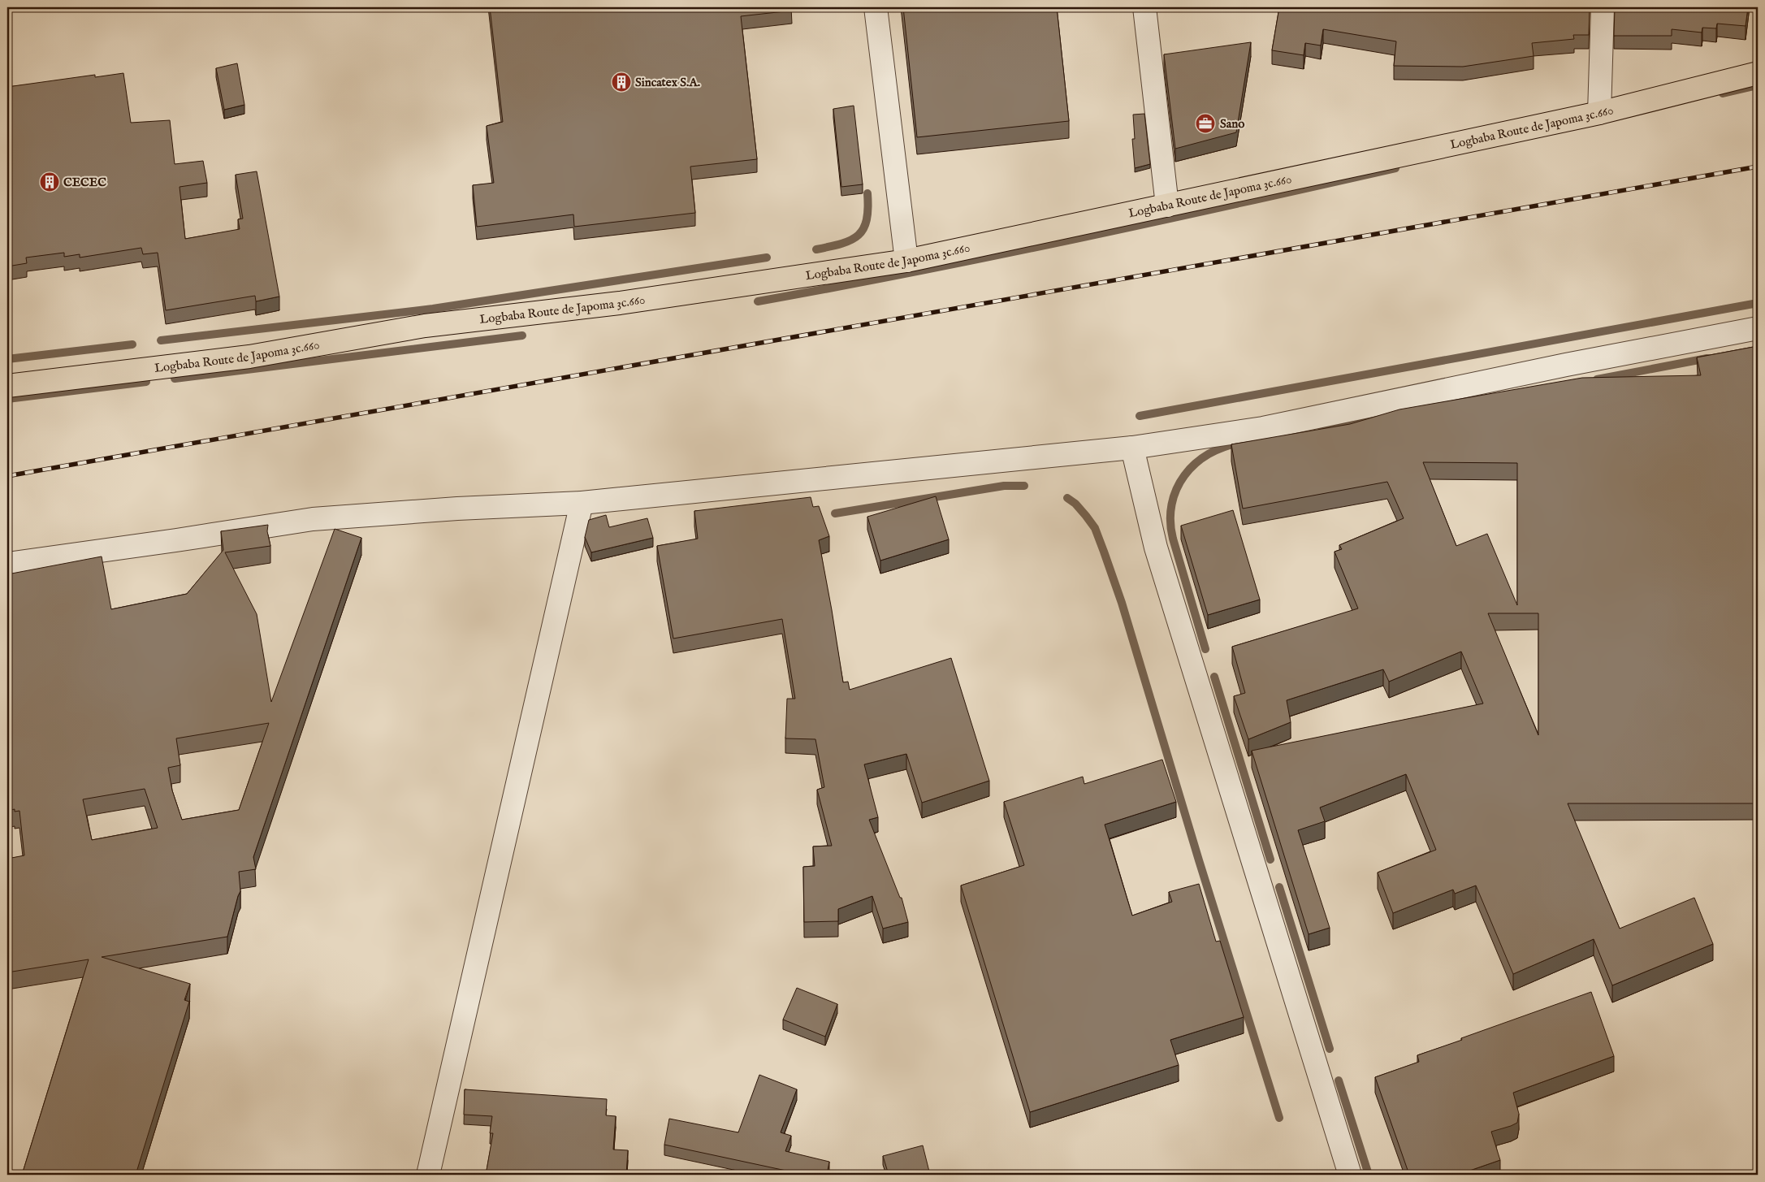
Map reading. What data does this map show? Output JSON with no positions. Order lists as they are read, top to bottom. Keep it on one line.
{"streets":{"main road":["Logbaba Route de Japoma 3c.660"]},"places":{"building":["Sincatex S.A.","CECEC"],"office":["Sano"]}}
